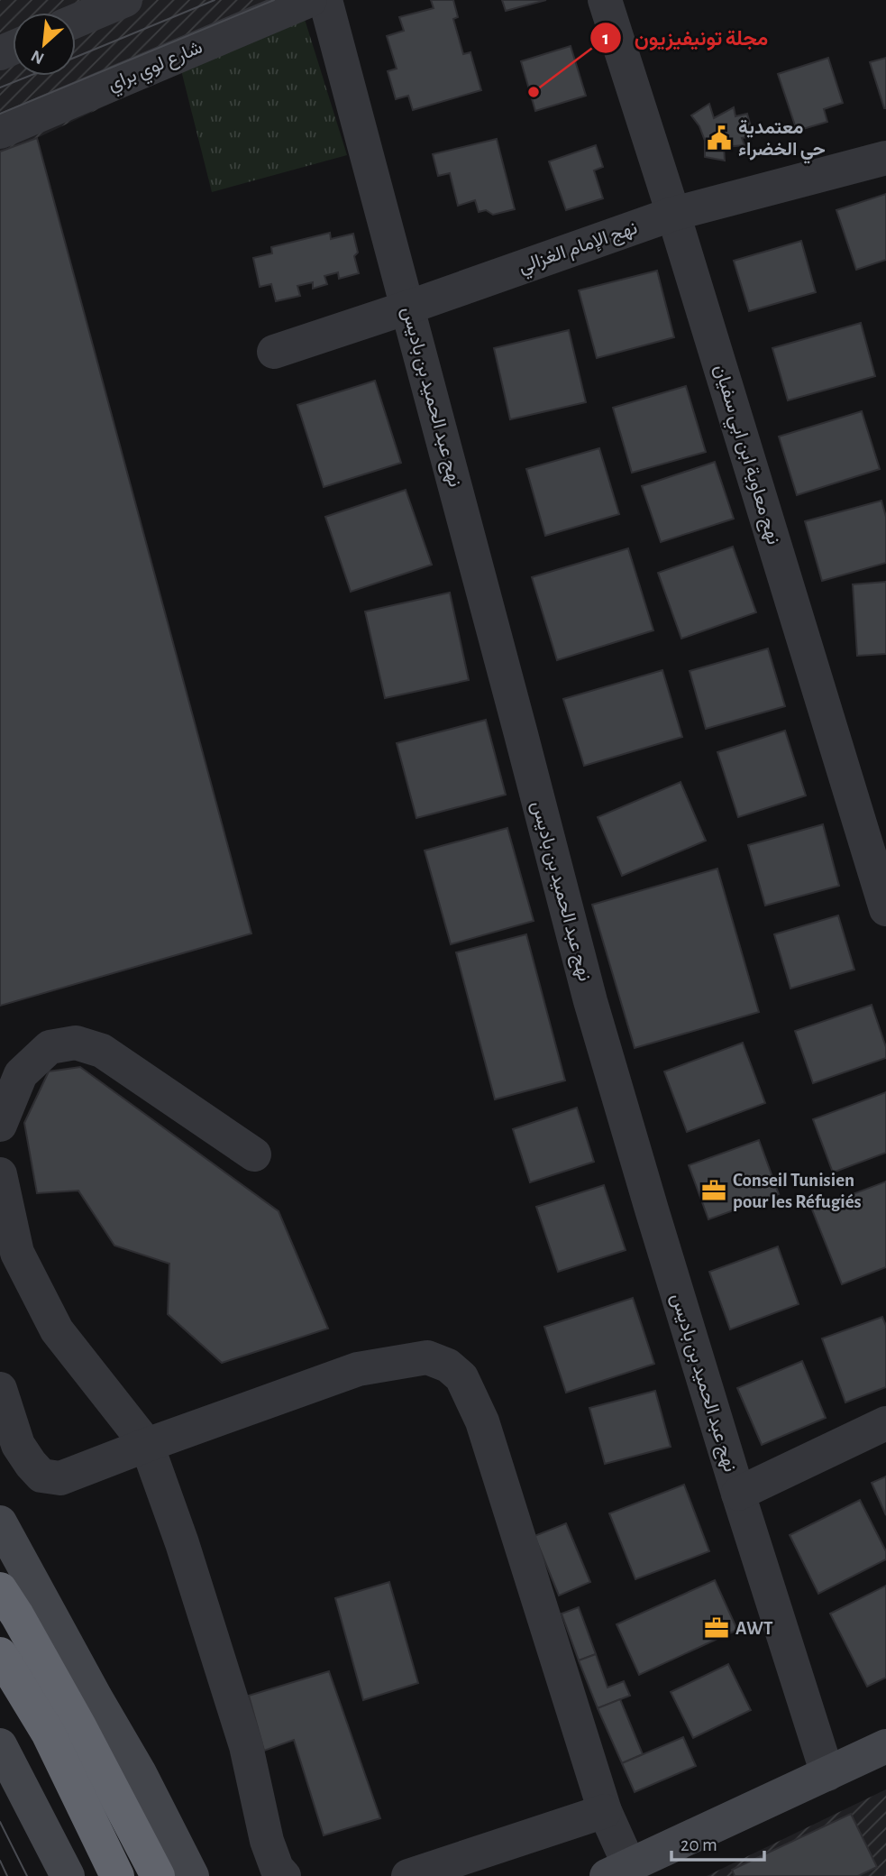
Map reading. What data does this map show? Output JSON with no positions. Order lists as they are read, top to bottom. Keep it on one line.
{"streets":{"street":["شارع لوي براي","نهج الإمام الغزالي","نهج عبد الحميد بن باديس","نهج معاوية ابن ابي سفيان"]},"crossings":[["نهج الإمام الغزالي","نهج عبد الحميد بن باديس"],["نهج الإمام الغزالي","نهج معاوية ابن ابي سفيان"]],"places":{"other":["مجلة تونيفيزيون"],"public building":["معتمدية حي الخضراء"],"office":["Conseil Tunisien pour les Réfugiés","AWT"]},"scale_bar":"20 m","north":"bottom left"}
